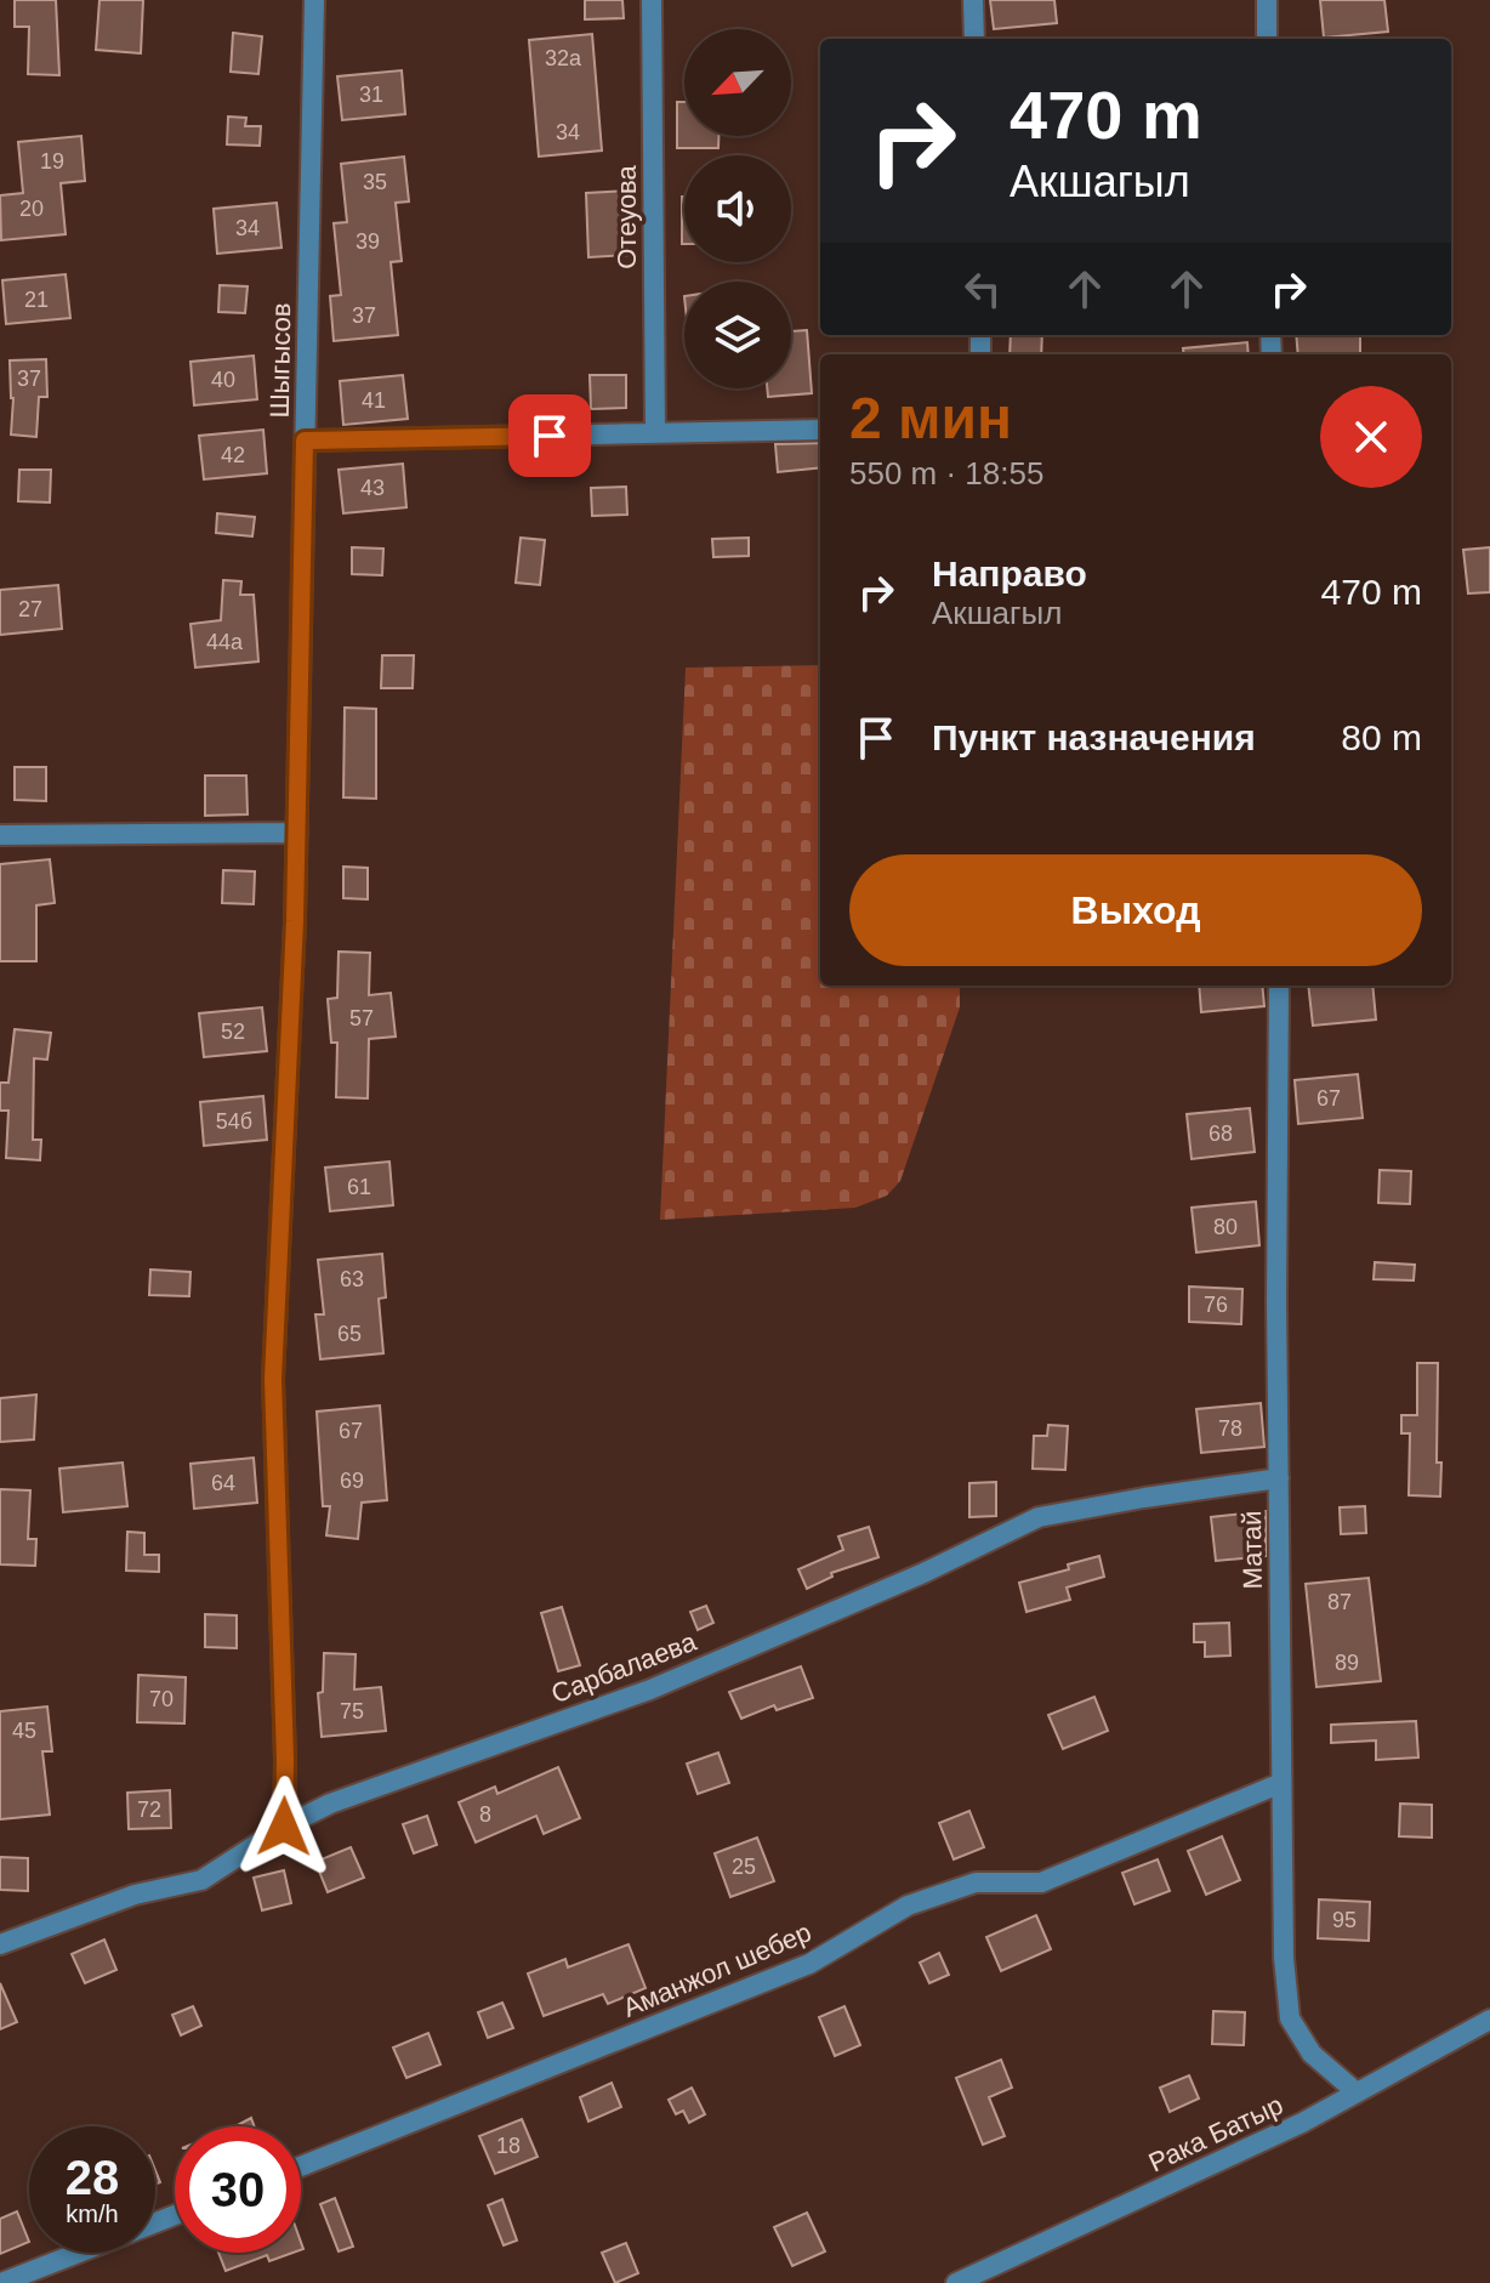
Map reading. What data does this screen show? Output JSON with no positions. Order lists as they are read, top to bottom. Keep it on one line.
{"streets":{"street":["Отеуова","Шыгысов","Матай","Сарбалаева","Аманжол шебер","Рака Батыр"]},"crossings":[["Шыгысов","Сарбалаева"],["Матай","Сарбалаева"],["Матай","Аманжол шебер"],["Матай","Рака Батыр"]],"house_numbers":["32а","31","34","19","35","20","34","39","21","37","37","40","41","42","43","27","44а","57","52","67","54б","68","61","80","63","76","65","78","67","69","64","87","89","70","75","45","72","8","25","95","18"],"north":"bottom left","page":{"turn":["470 m","Акшагыл"],"heading":["2 мин","550 m · 18:55"],"list":[{"name":"Направо","note":"Акшагыл","value":"470 m"},{"name":"Пункт назначения","value":"80 m"}],"buttons":"Выход","speed":"28 km/h","limit":"30"}}
